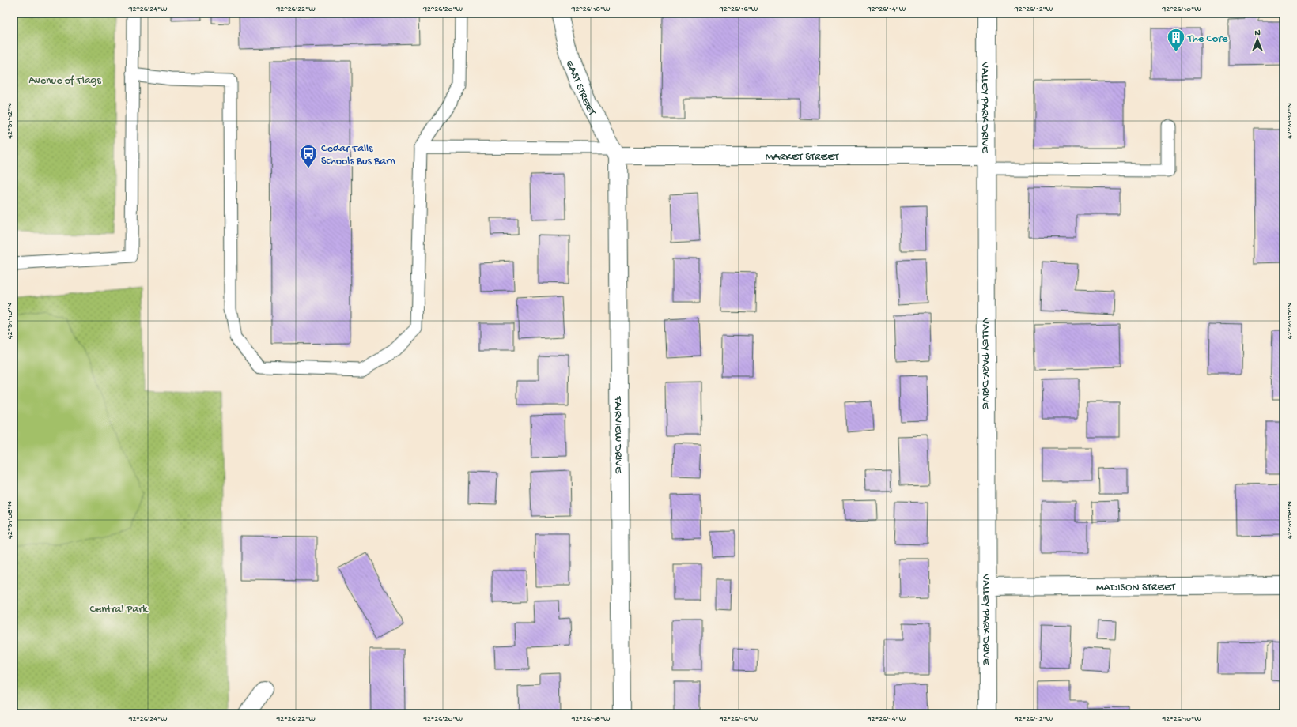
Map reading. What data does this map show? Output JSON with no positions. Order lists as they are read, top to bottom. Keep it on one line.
{"streets":{"street":["EAST STREET","VALLEY PARK DRIVE","MARKET STREET","FAIRVIEW DRIVE","MADISON STREET"]},"crossings":[["EAST STREET","MARKET STREET"],["EAST STREET","FAIRVIEW DRIVE"],["VALLEY PARK DRIVE","MARKET STREET"],["VALLEY PARK DRIVE","MADISON STREET"],["MARKET STREET","FAIRVIEW DRIVE"]],"parks":["Avenue of Flags","Central Park"],"places":{"building":["The Core"],"bus stop":["Cedar Falls Schools Bus Barn"]},"north":"top","coordinates":["92°26'24\"W","92°26'22\"W","92°26'20\"W","92°26'18\"W","92°26'16\"W","92°26'14\"W","92°26'12\"W","92°26'10\"W","42°31'12\"N","42°31'10\"N","42°31'08\"N"]}
